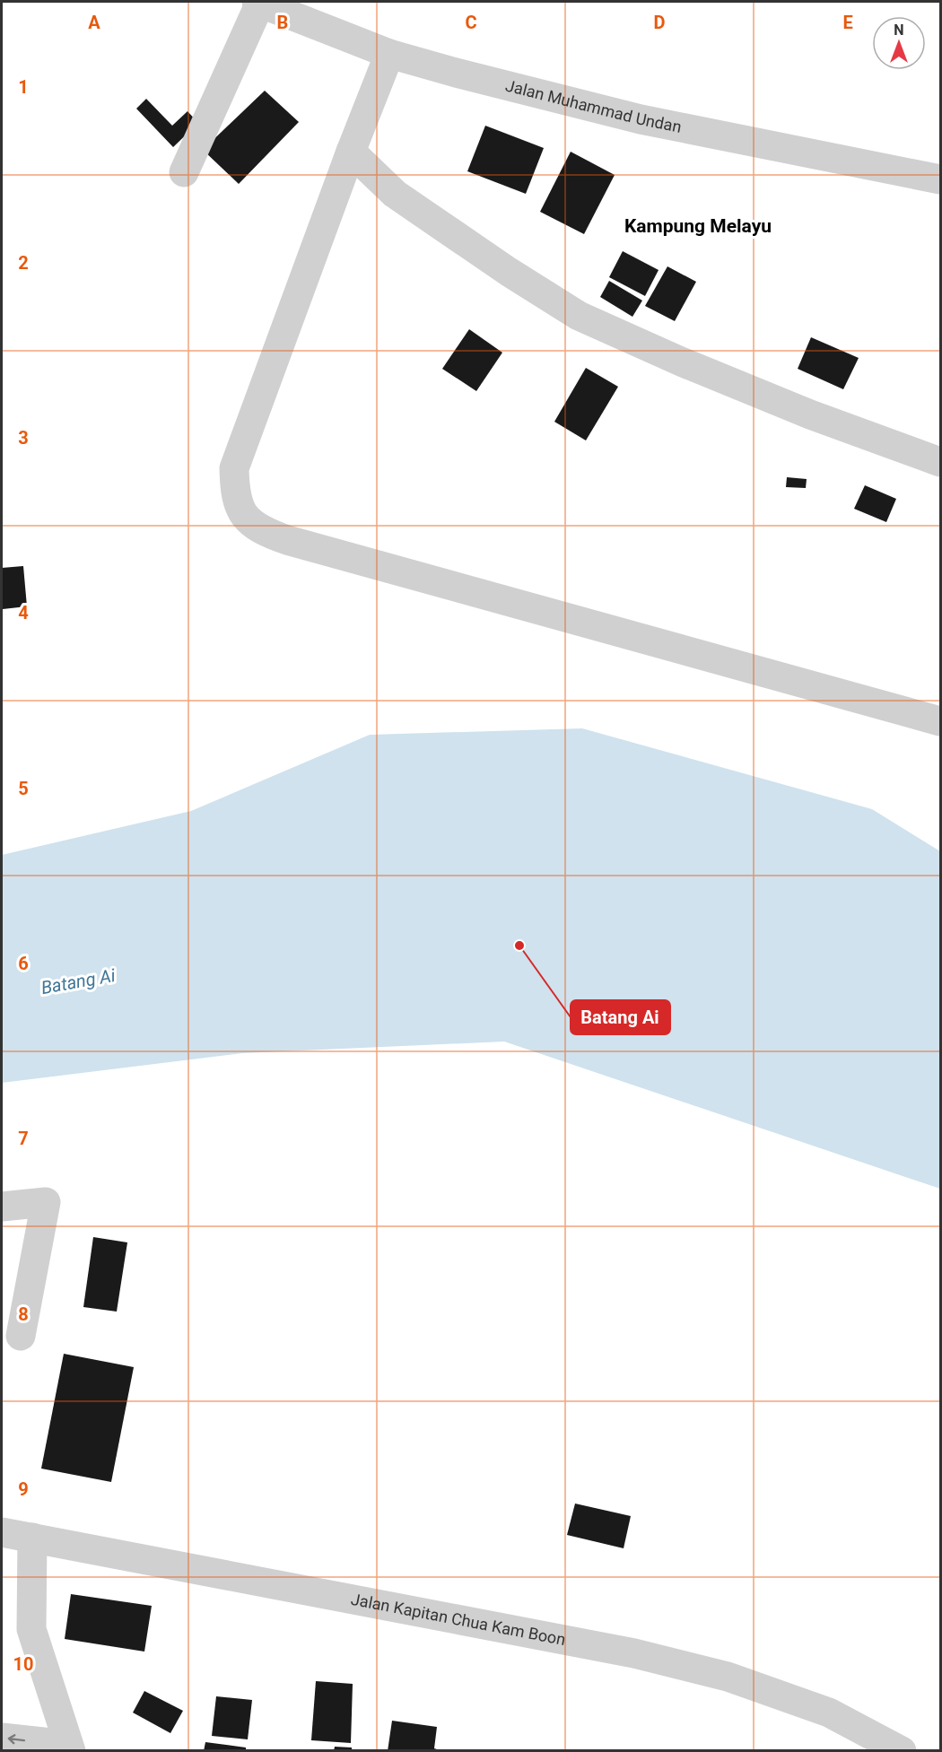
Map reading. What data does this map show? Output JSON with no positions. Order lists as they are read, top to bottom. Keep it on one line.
{"streets":{"street":["Jalan Muhammad Undan","Jalan Kapitan Chua Kam Boon"]},"districts":["Kampung Melayu"],"water":["Batang Ai"],"places":["Batang Ai"],"north":"top","grid":{"columns":["A","B","C","D","E"],"rows":["1","2","3","4","5","6","7","8","9","10"]}}
